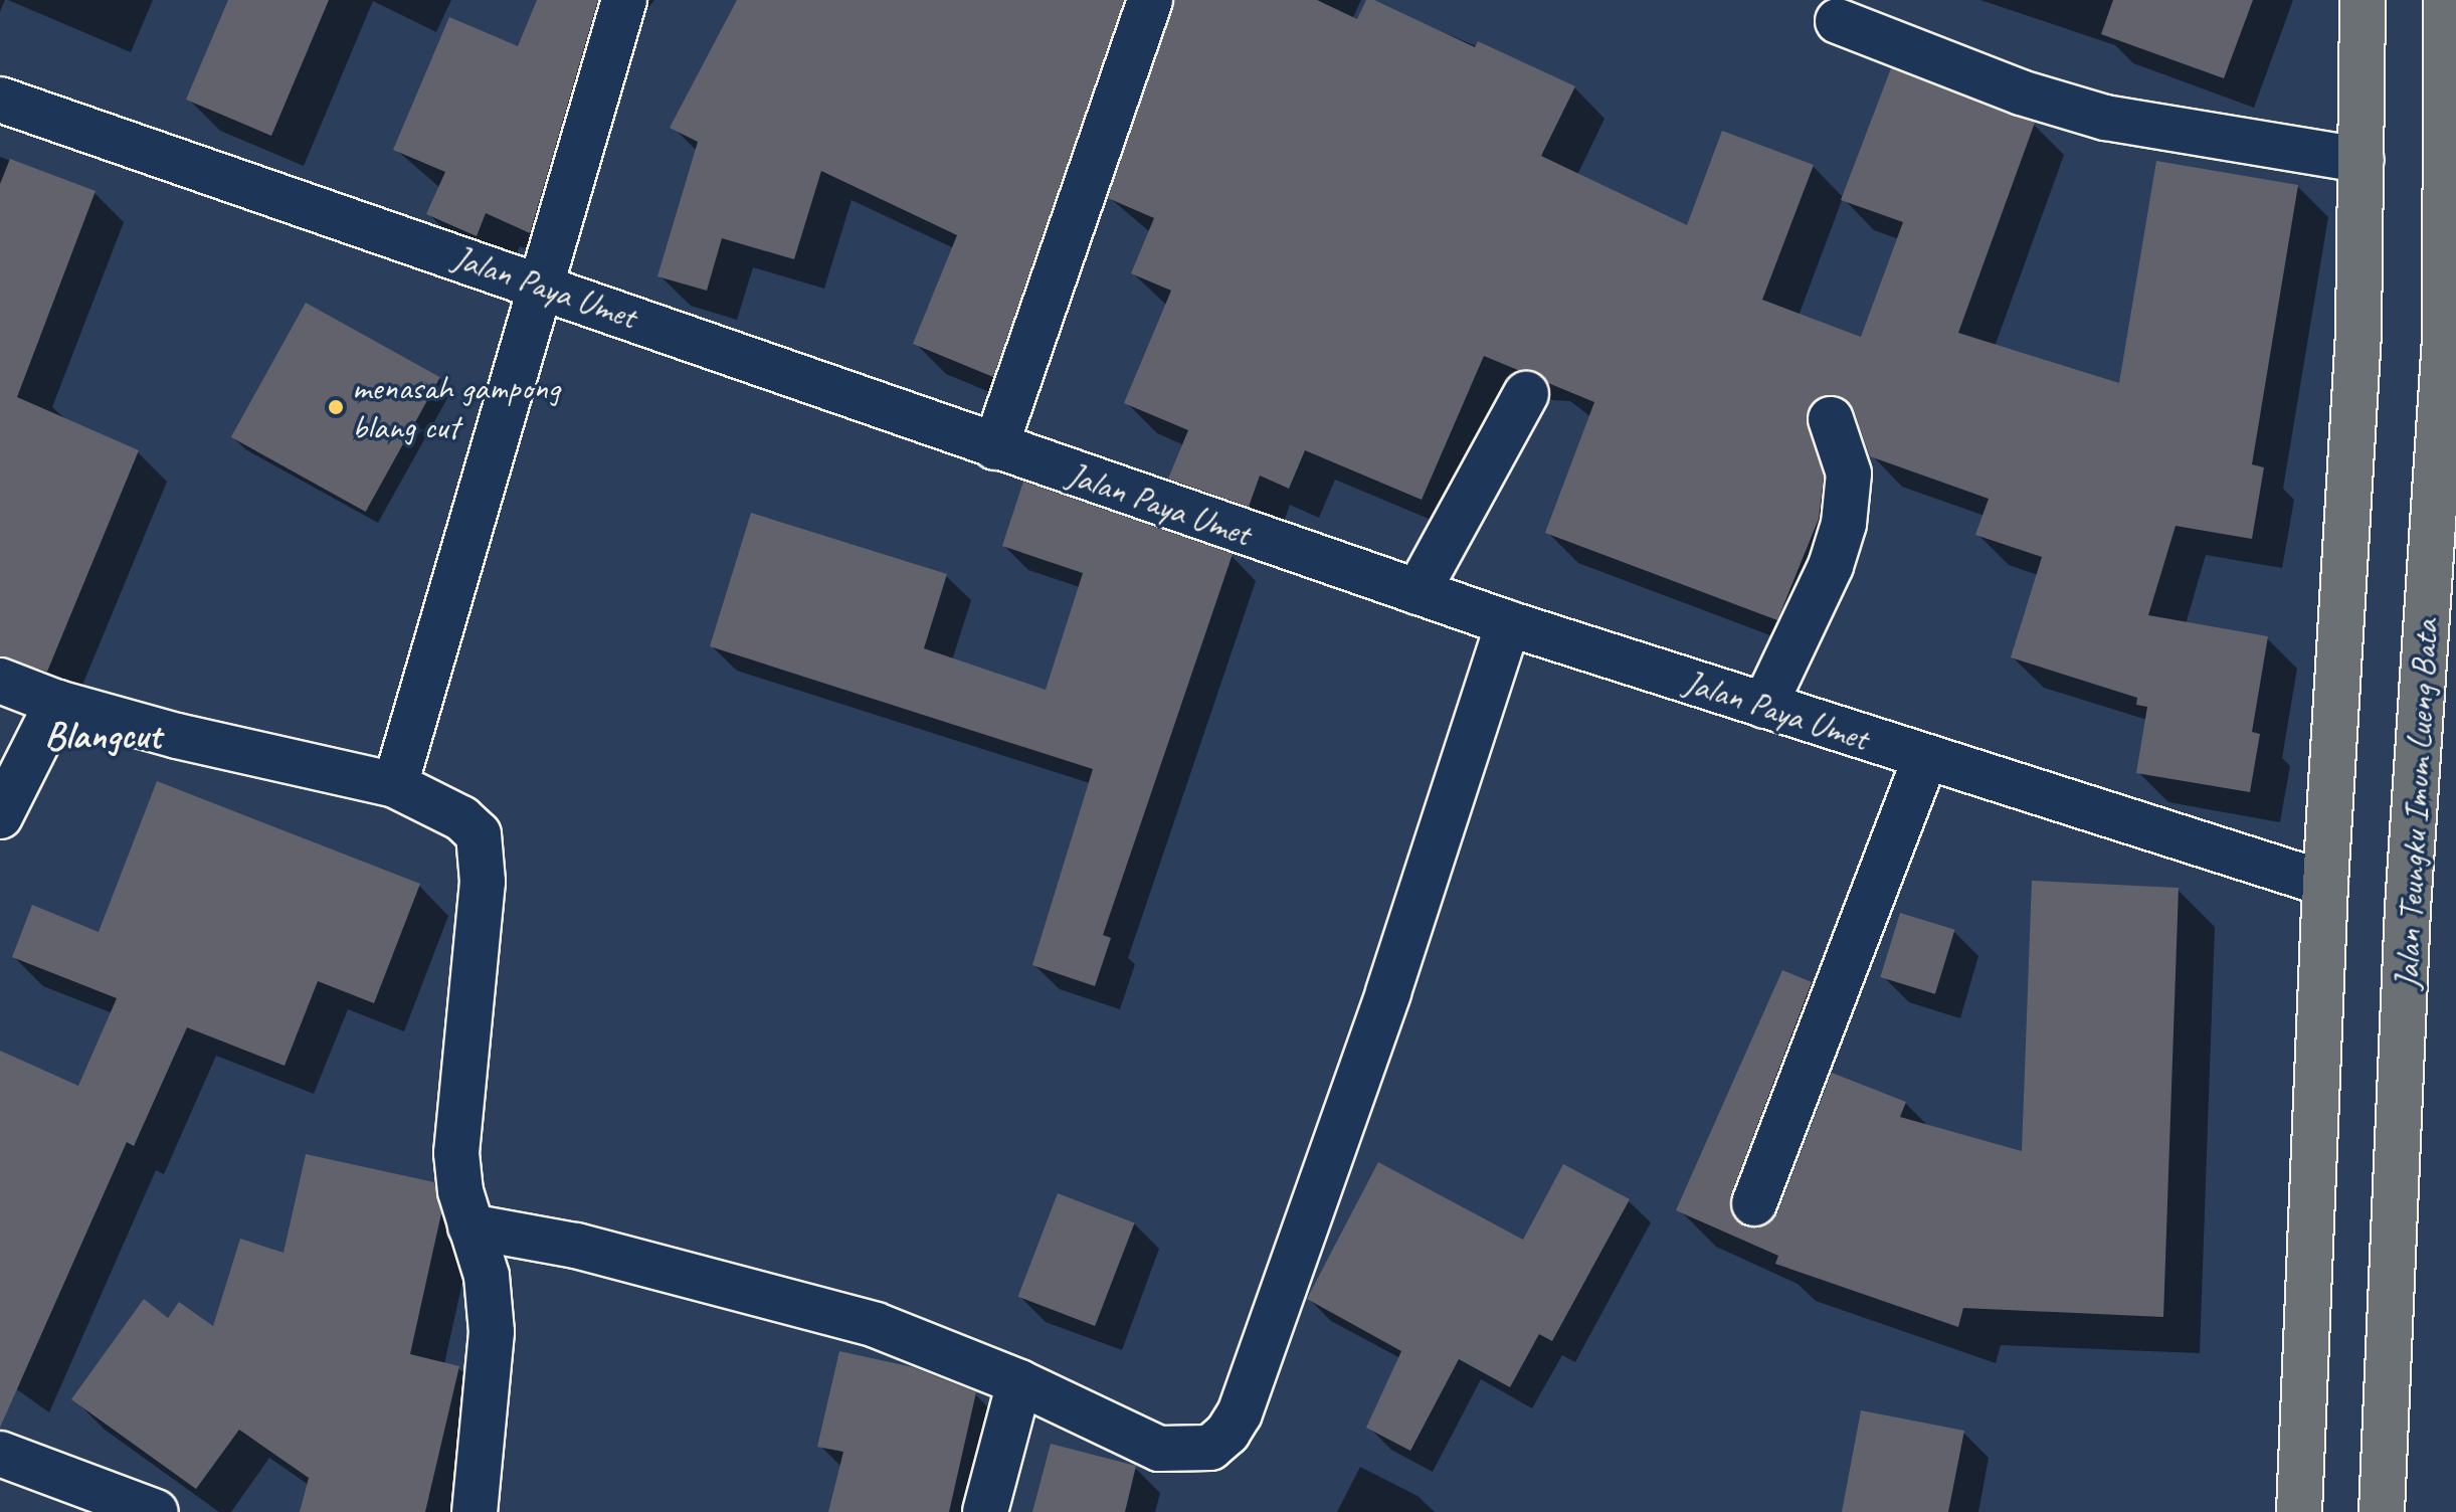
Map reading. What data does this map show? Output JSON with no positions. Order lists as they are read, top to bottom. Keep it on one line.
{"streets":{"highway":["Jalan Teungku Imum Lueng Bata"],"street":["Jalan Paya Umet"]},"districts":["Blangcut"],"places":["menasah gampong blang cut"]}
